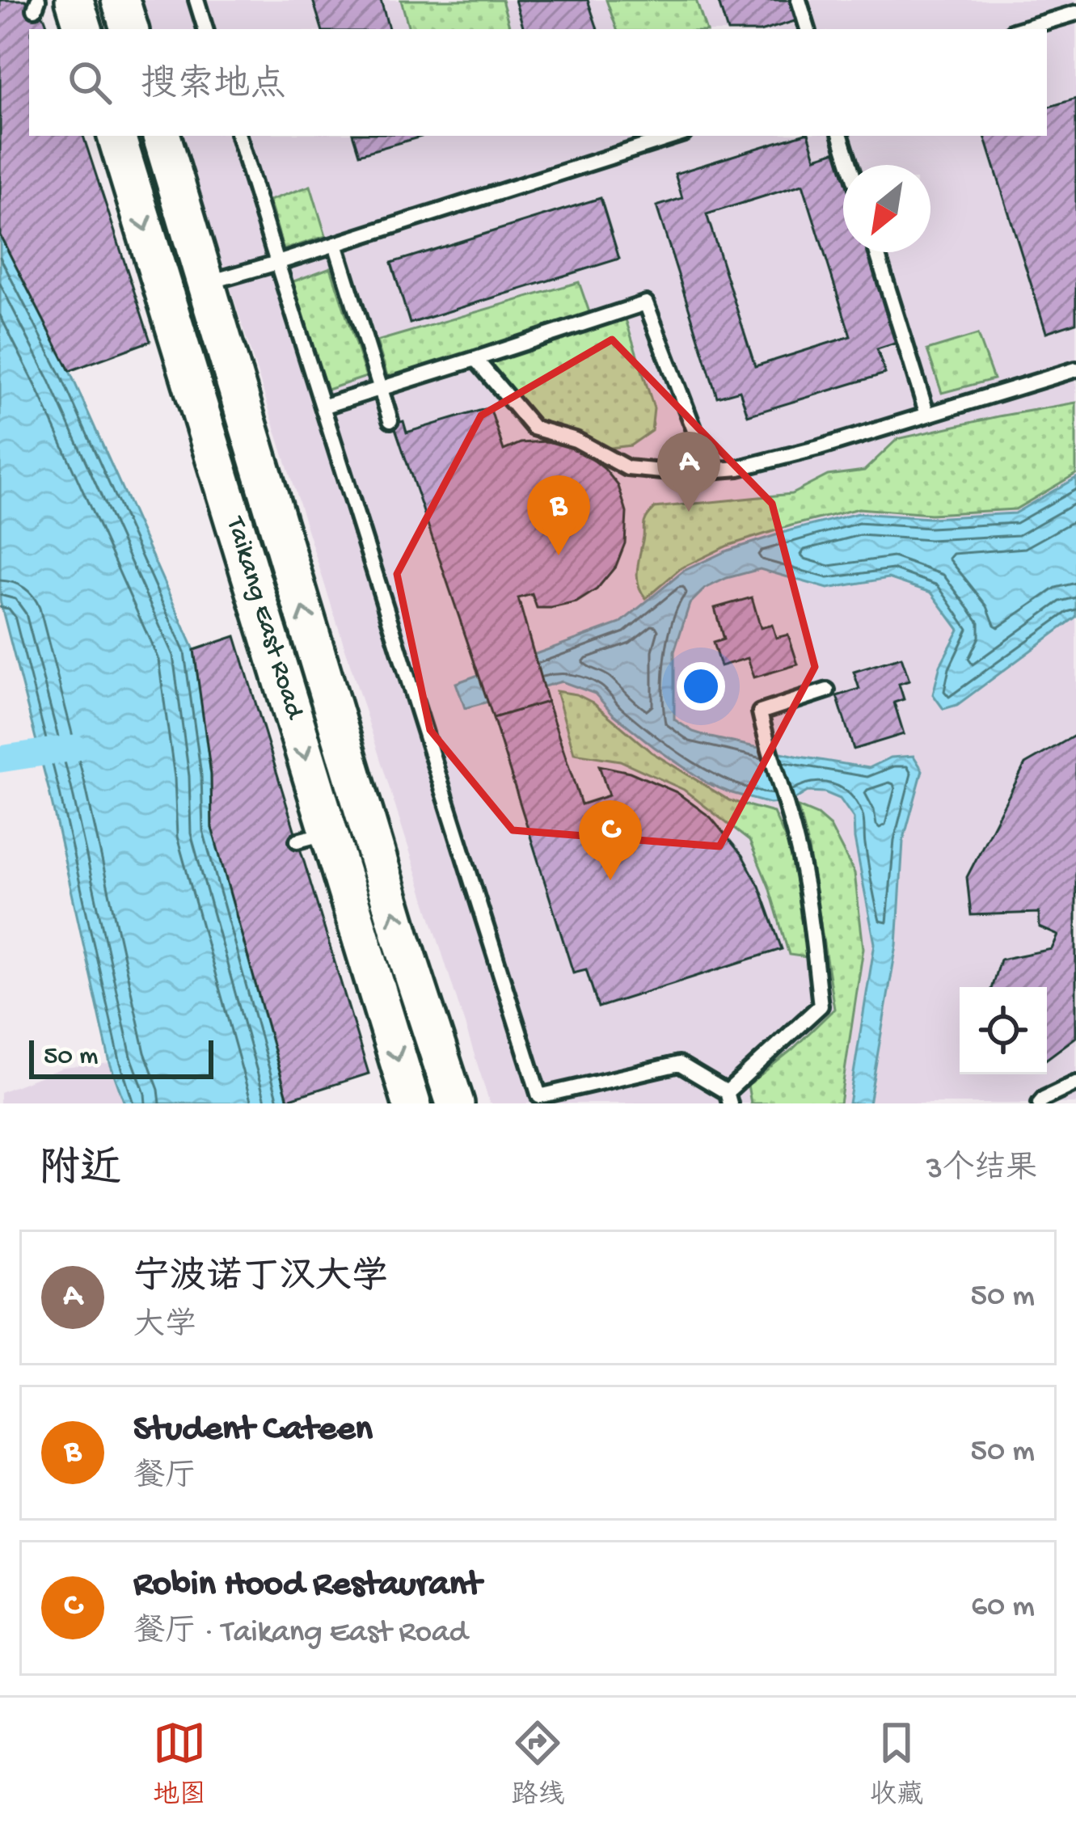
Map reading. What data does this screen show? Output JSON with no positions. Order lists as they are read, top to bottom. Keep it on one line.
{"streets":{"street":["Taikang East Road"]},"scale_bar":"50 m","north":"bottom left","page":{"search":"搜索地点","pins":["A","B","C"],"scale":"50 m","heading":["附近","3个结果"],"list":[{"mark":"A","name":"宁波诺丁汉大学","note":"大学","value":"50 m"},{"mark":"B","name":"Student Cateen","note":"餐厅","value":"50 m"},{"mark":"C","name":"Robin Hood Restaurant","note":"餐厅 · Taikang East Road","value":"60 m"}],"nav":["地图","路线","收藏"]}}
